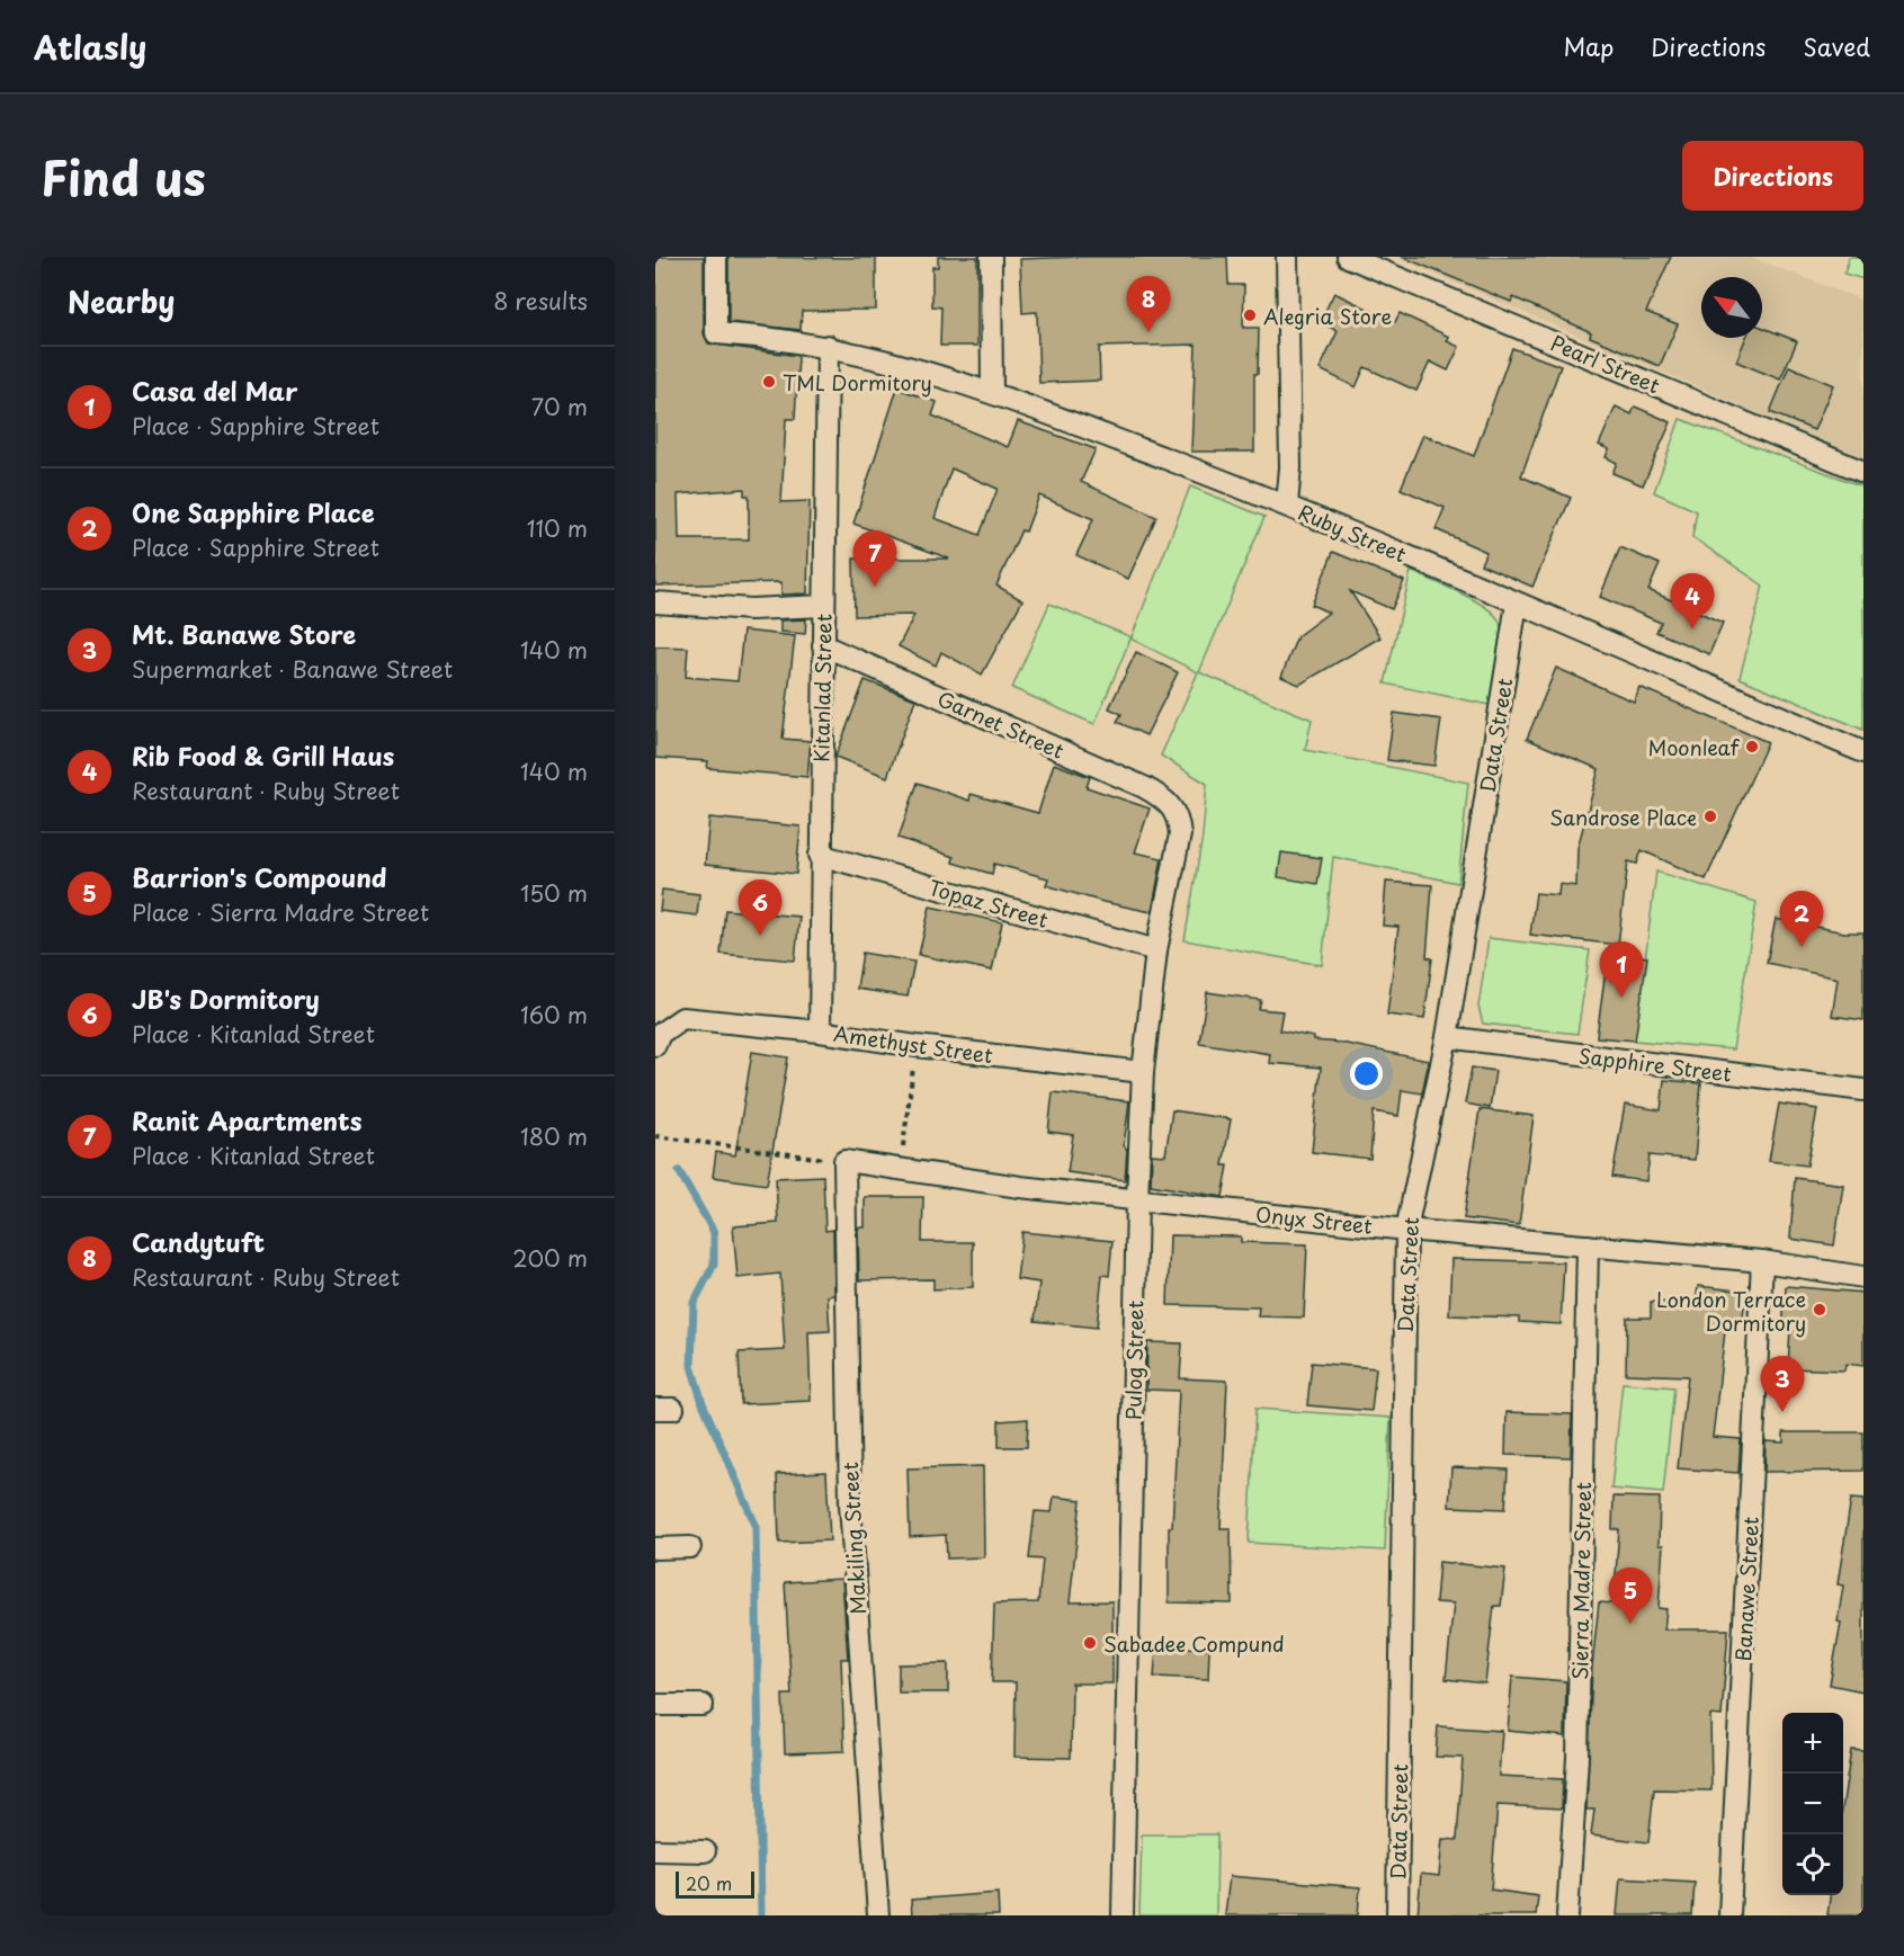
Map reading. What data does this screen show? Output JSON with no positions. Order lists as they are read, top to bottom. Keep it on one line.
{"streets":{"street":["Pearl Street","Ruby Street","Kitanlad Street","Garnet Street","Data Street","Topaz Street","Amethyst Street","Sapphire Street","Onyx Street","Pulog Street","Makiling Street","Sierra Madre Street","Banawe Street"]},"crossings":[["Ruby Street","Kitanlad Street"],["Ruby Street","Data Street"],["Kitanlad Street","Garnet Street"],["Kitanlad Street","Topaz Street"],["Kitanlad Street","Amethyst Street"],["Garnet Street","Pulog Street"],["Data Street","Sapphire Street"],["Data Street","Onyx Street"],["Topaz Street","Pulog Street"],["Amethyst Street","Pulog Street"],["Onyx Street","Pulog Street"],["Onyx Street","Makiling Street"],["Onyx Street","Sierra Madre Street"],["Onyx Street","Banawe Street"]],"places":["Alegria Store","TML Dormitory","Moonleaf","Sandrose Place","London Terrace Dormitory","Sabadee Compund"],"scale_bar":"20 m","north":"top left","page":{"header":"Atlasly","nav":["Map","Directions","Saved"],"title":"Find us","buttons":"Directions","heading":["Nearby","8 results"],"pins":["8","7","4","6","2","1","3","5"],"list":[{"mark":"1","name":"Casa del Mar","note":"Place · Sapphire Street","value":"70 m"},{"mark":"2","name":"One Sapphire Place","note":"Place · Sapphire Street","value":"110 m"},{"mark":"3","name":"Mt. Banawe Store","note":"Supermarket · Banawe Street","value":"140 m"},{"mark":"4","name":"Rib Food & Grill Haus","note":"Restaurant · Ruby Street","value":"140 m"},{"mark":"5","name":"Barrion's Compound","note":"Place · Sierra Madre Street","value":"150 m"},{"mark":"6","name":"JB's Dormitory","note":"Place · Kitanlad Street","value":"160 m"},{"mark":"7","name":"Ranit Apartments","note":"Place · Kitanlad Street","value":"180 m"},{"mark":"8","name":"Candytuft","note":"Restaurant · Ruby Street","value":"200 m"}],"map_buttons":["+","−"],"scale":"20 m"}}
